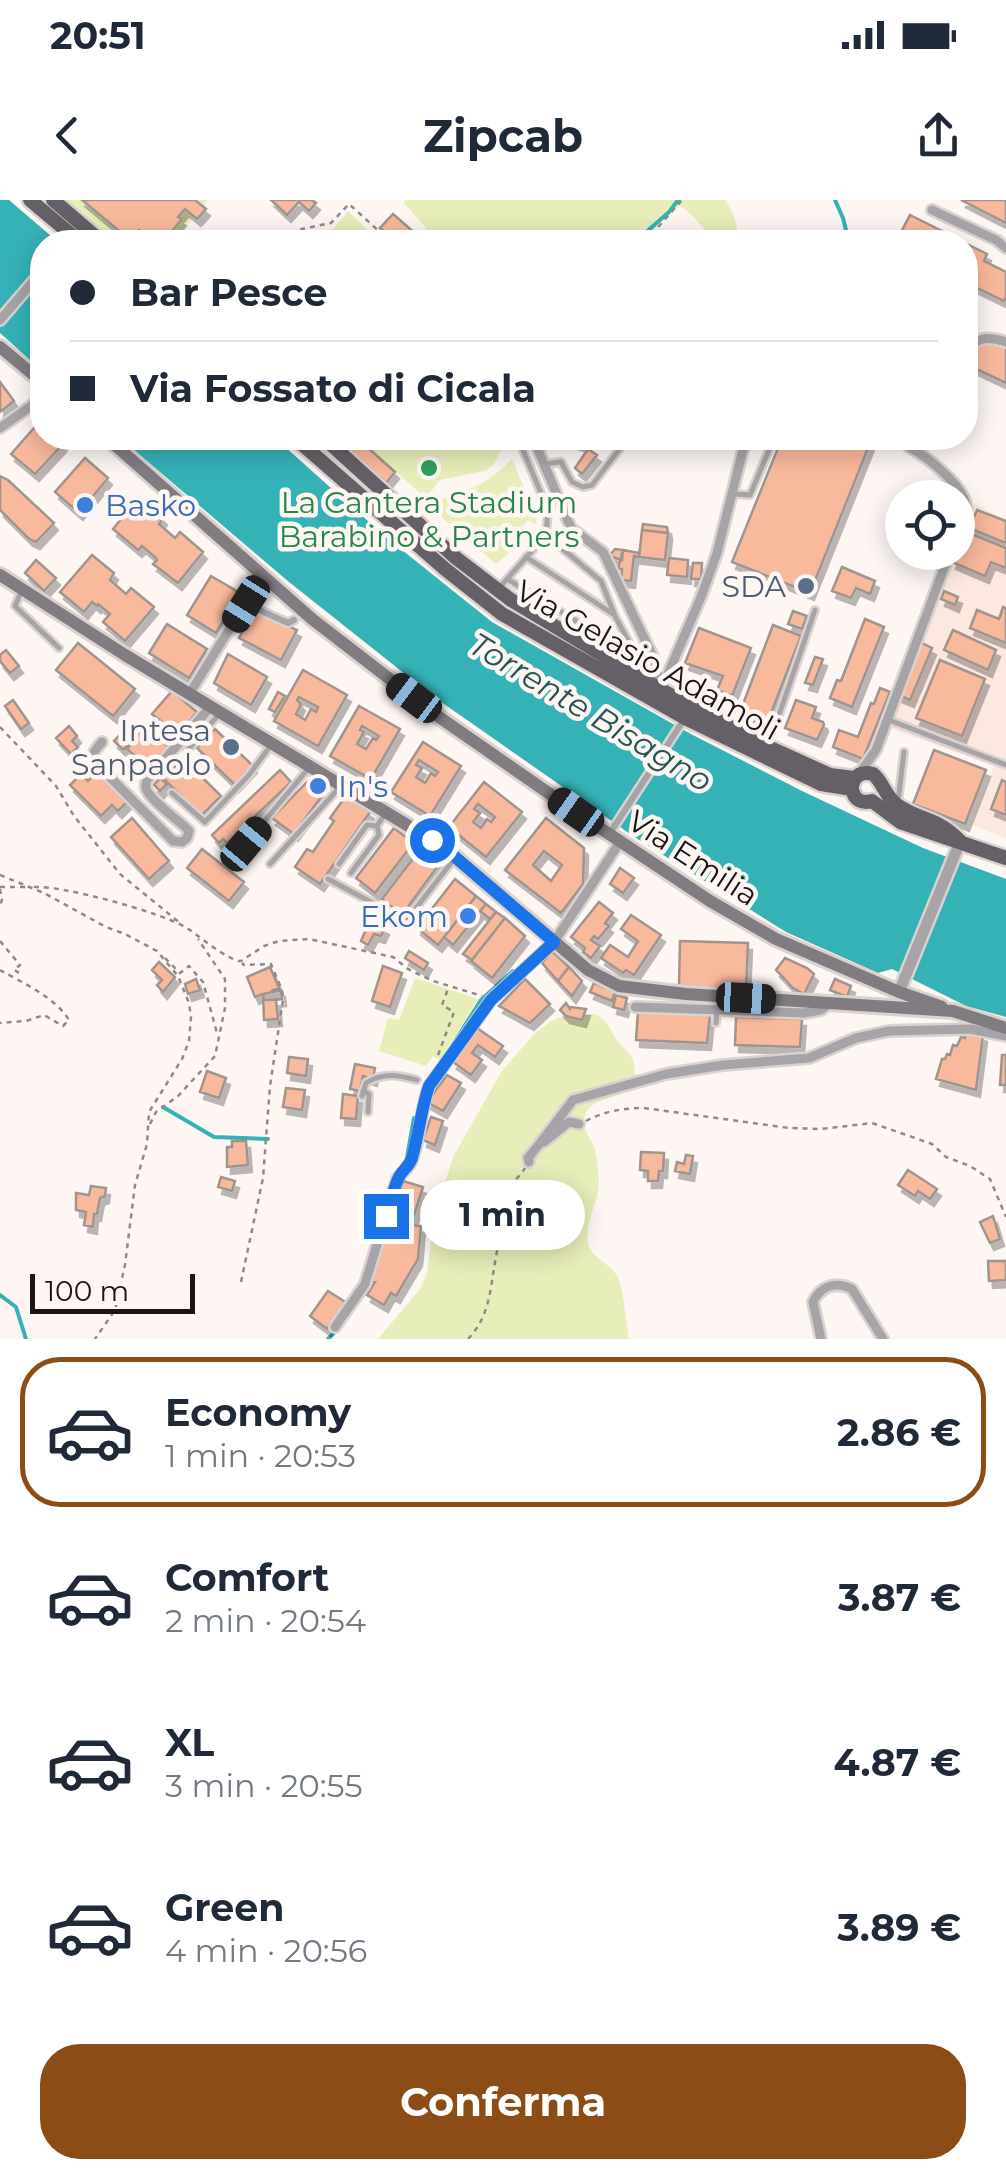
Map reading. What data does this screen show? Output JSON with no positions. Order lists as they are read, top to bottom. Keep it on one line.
{"streets":{"main road":["Via Gelasio Adamoli","Via Emilia"]},"water":["Torrente Bisagno"],"places":["La Cantera Stadium Barabino & Partners","Basko","SDA","Intesa Sanpaolo","In's","Ekom"],"scale_bar":"100 m","page":{"status":"20:51","header":"Zipcab","banner":["Bar Pesce","Via Fossato di Cicala"],"bubble":"1 min","scale":"100 m","list":[{"name":"Economy","note":"1 min · 20:53","value":"2.86 €"},{"name":"Comfort","note":"2 min · 20:54","value":"3.87 €"},{"name":"XL","note":"3 min · 20:55","value":"4.87 €"},{"name":"Green","note":"4 min · 20:56","value":"3.89 €"}],"buttons":"Conferma"}}
